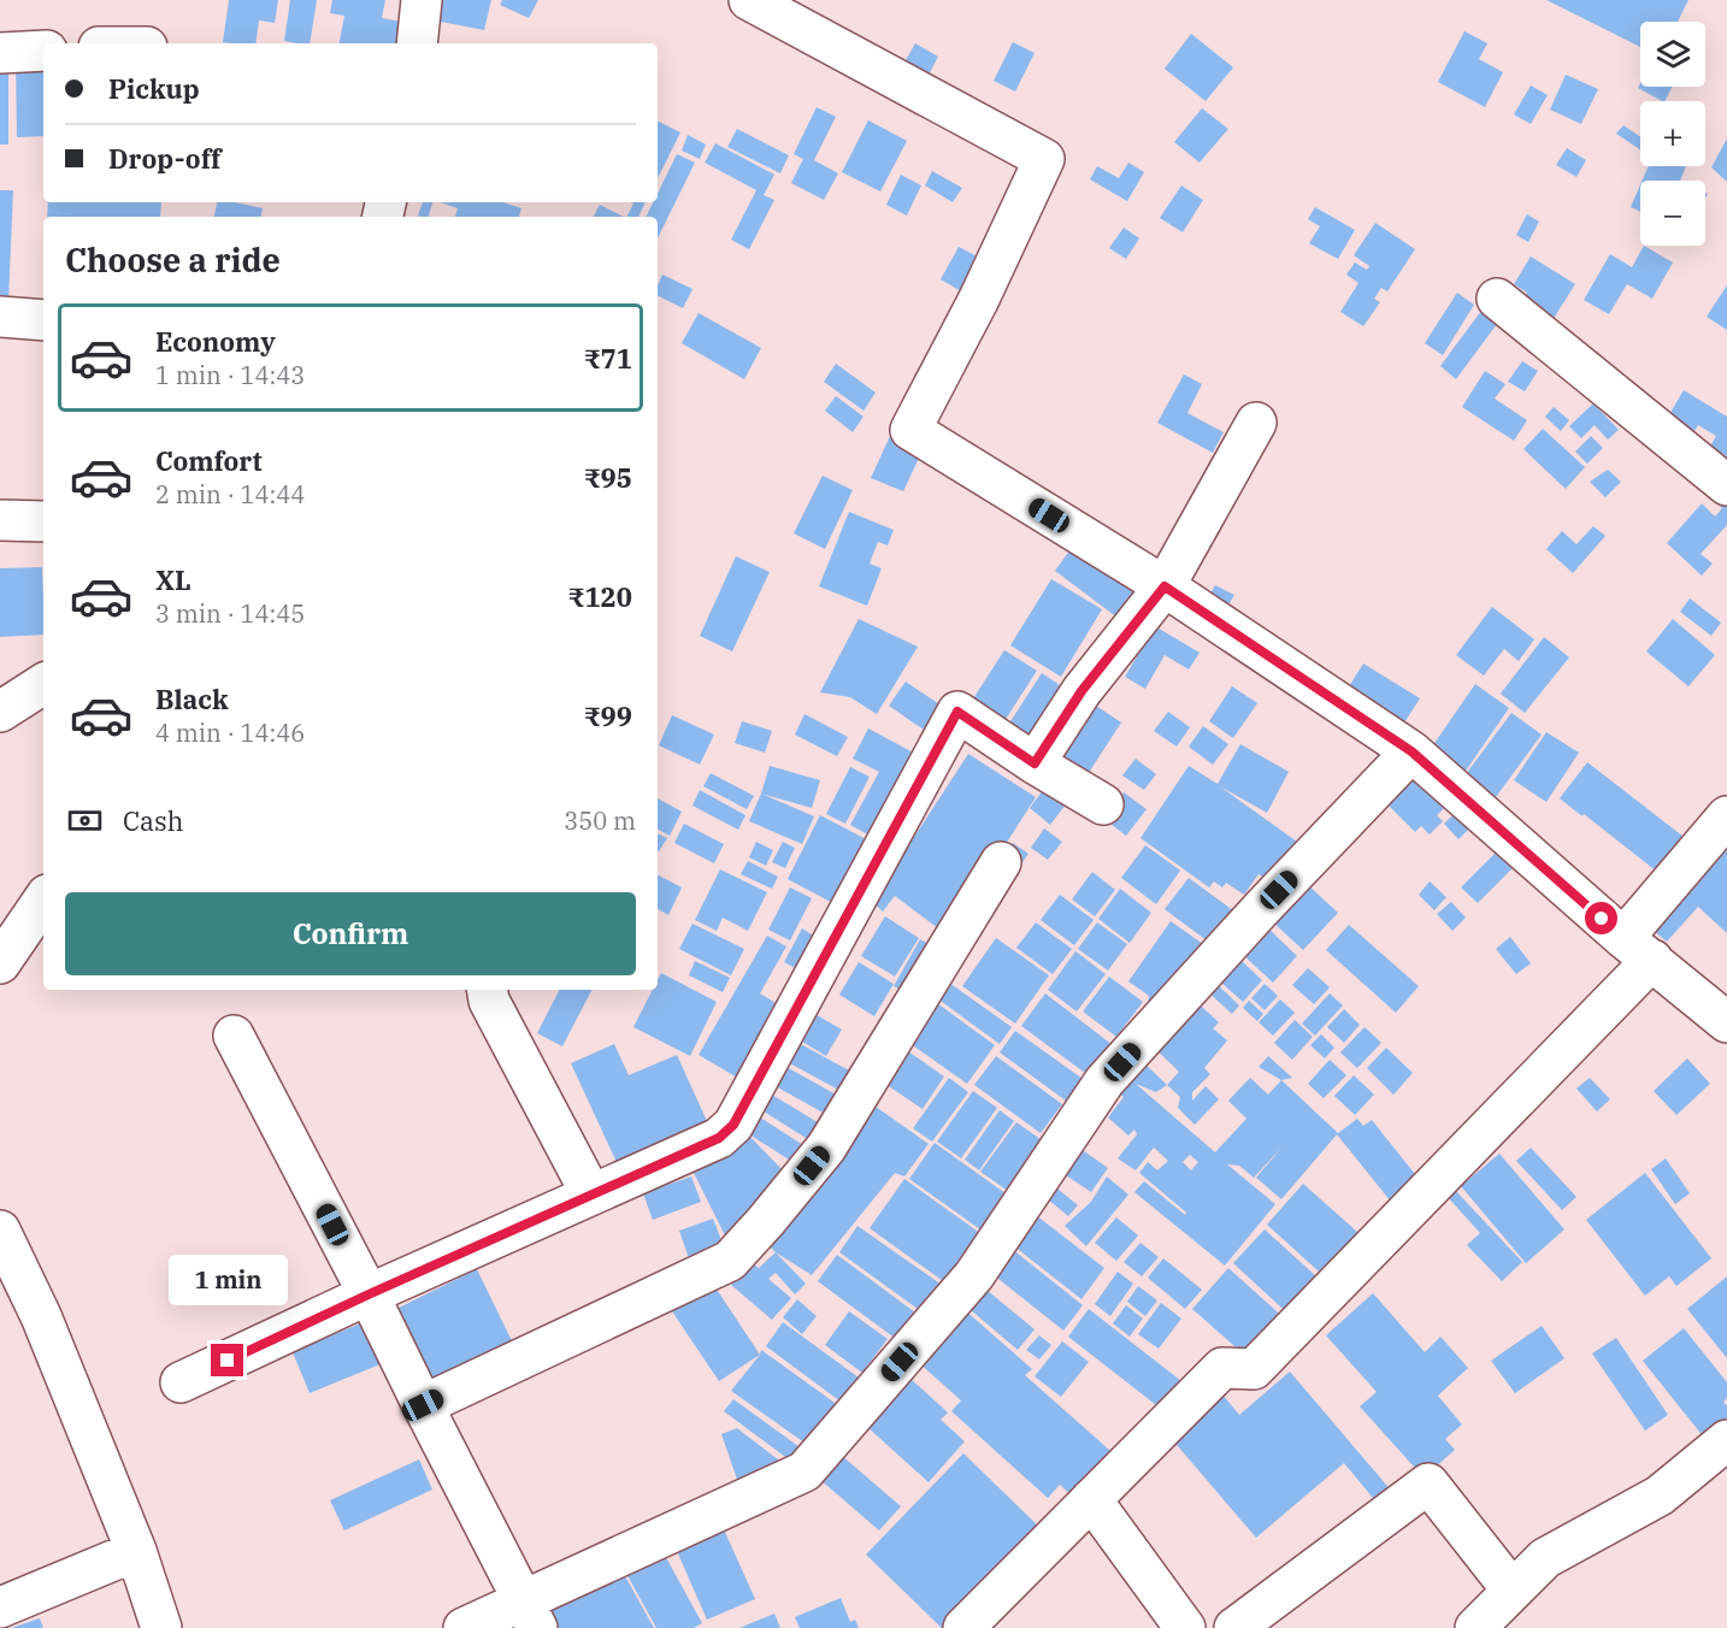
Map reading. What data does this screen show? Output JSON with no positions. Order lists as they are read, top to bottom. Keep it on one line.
{"page":{"map_buttons":["+","−"],"banner":["Pickup","Drop-off"],"heading":"Choose a ride","list":[{"name":"Economy","note":"1 min · 14:43","value":"₹71"},{"name":"Comfort","note":"2 min · 14:44","value":"₹95"},{"name":"XL","note":"3 min · 14:45","value":"₹120"},{"name":"Black","note":"4 min · 14:46","value":"₹99"}],"pay":["Cash","350 m"],"buttons":"Confirm","bubble":"1 min"}}
